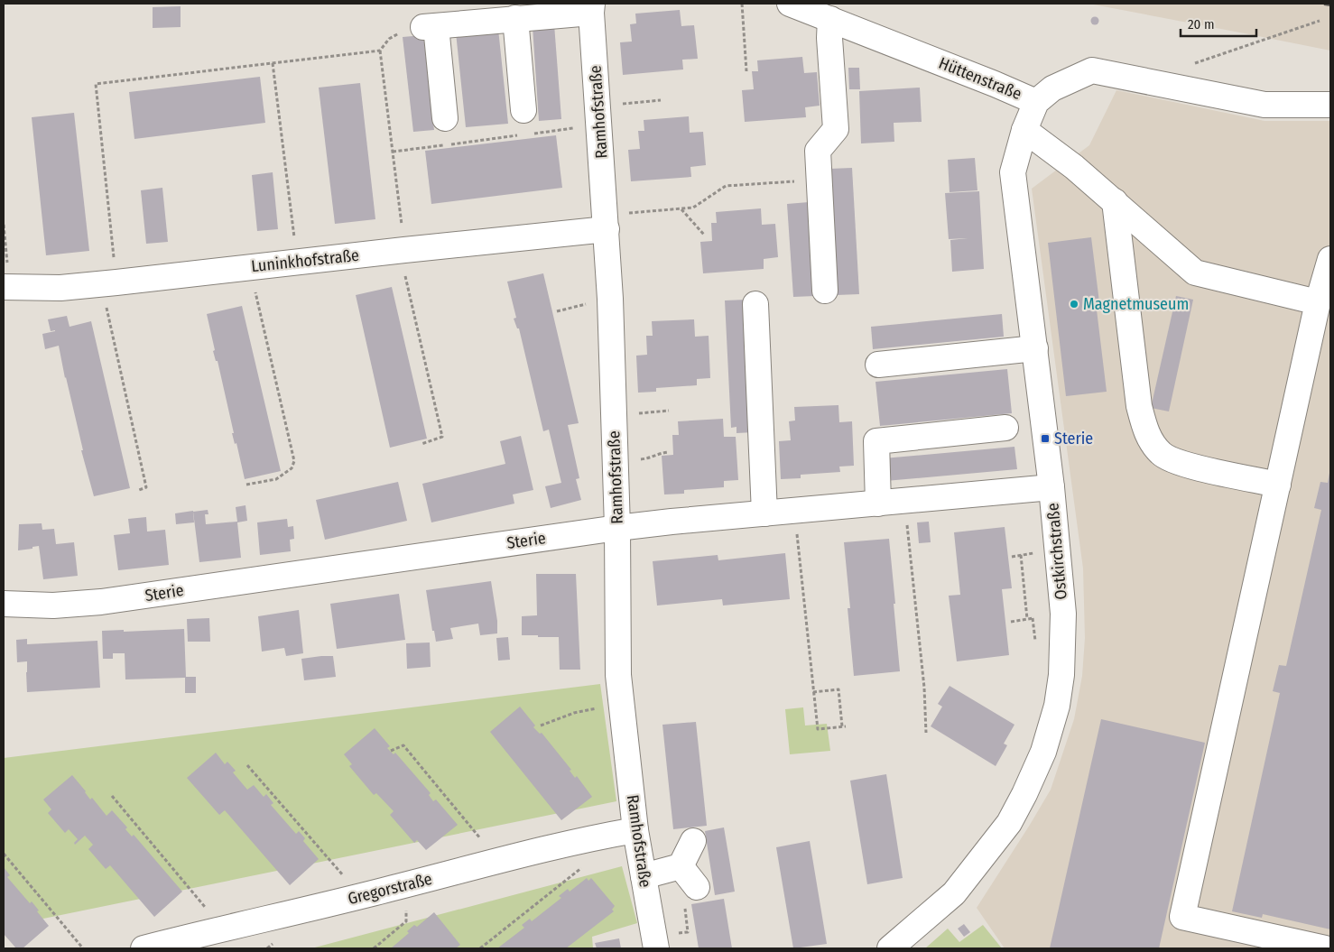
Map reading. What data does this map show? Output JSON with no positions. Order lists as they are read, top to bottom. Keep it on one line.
{"streets":{"street":["Hüttenstraße","Ramhofstraße","Luninkhofstraße","Sterie","Ostkirchstraße","Gregorstraße"]},"crossings":[["Hüttenstraße","Ostkirchstraße"],["Ramhofstraße","Luninkhofstraße"],["Ramhofstraße","Sterie"],["Ramhofstraße","Gregorstraße"],["Sterie","Ostkirchstraße"]],"places":{"other":["Magnetmuseum"],"transit":["Sterie"]},"scale_bar":"20 m"}
